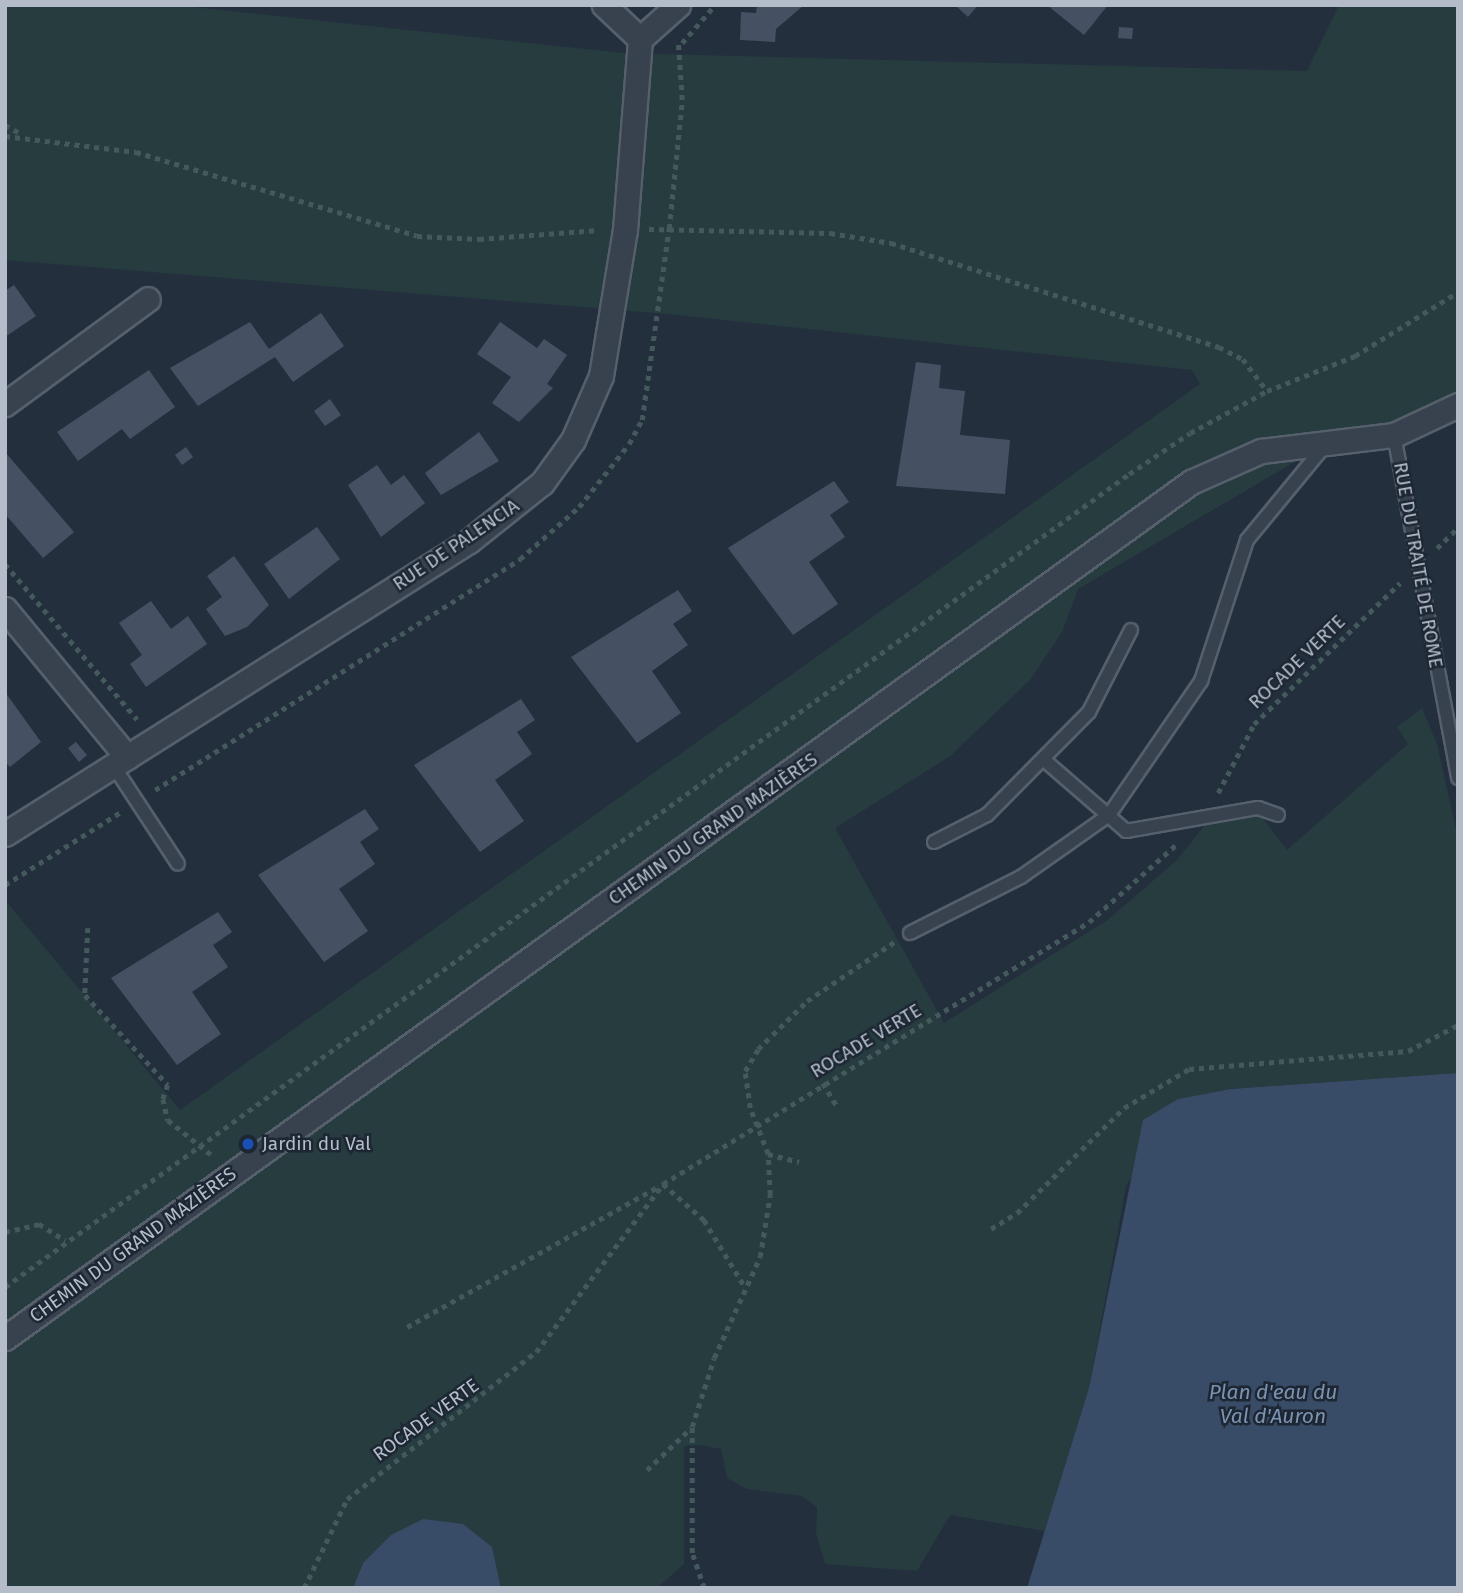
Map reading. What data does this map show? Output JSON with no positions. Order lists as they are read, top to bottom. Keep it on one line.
{"streets":{"street":["RUE DE PALENCIA","CHEMIN DU GRAND MAZIÈRES"],"lane":["RUE DU TRAITÉ DE ROME"],"path":["ROCADE VERTE"]},"crossings":[["RUE DU TRAITÉ DE ROME","ROCADE VERTE"],["RUE DU TRAITÉ DE ROME","CHEMIN DU GRAND MAZIÈRES"]],"water":["Plan d'eau du Val d'Auron"],"places":["Jardin du Val"]}
